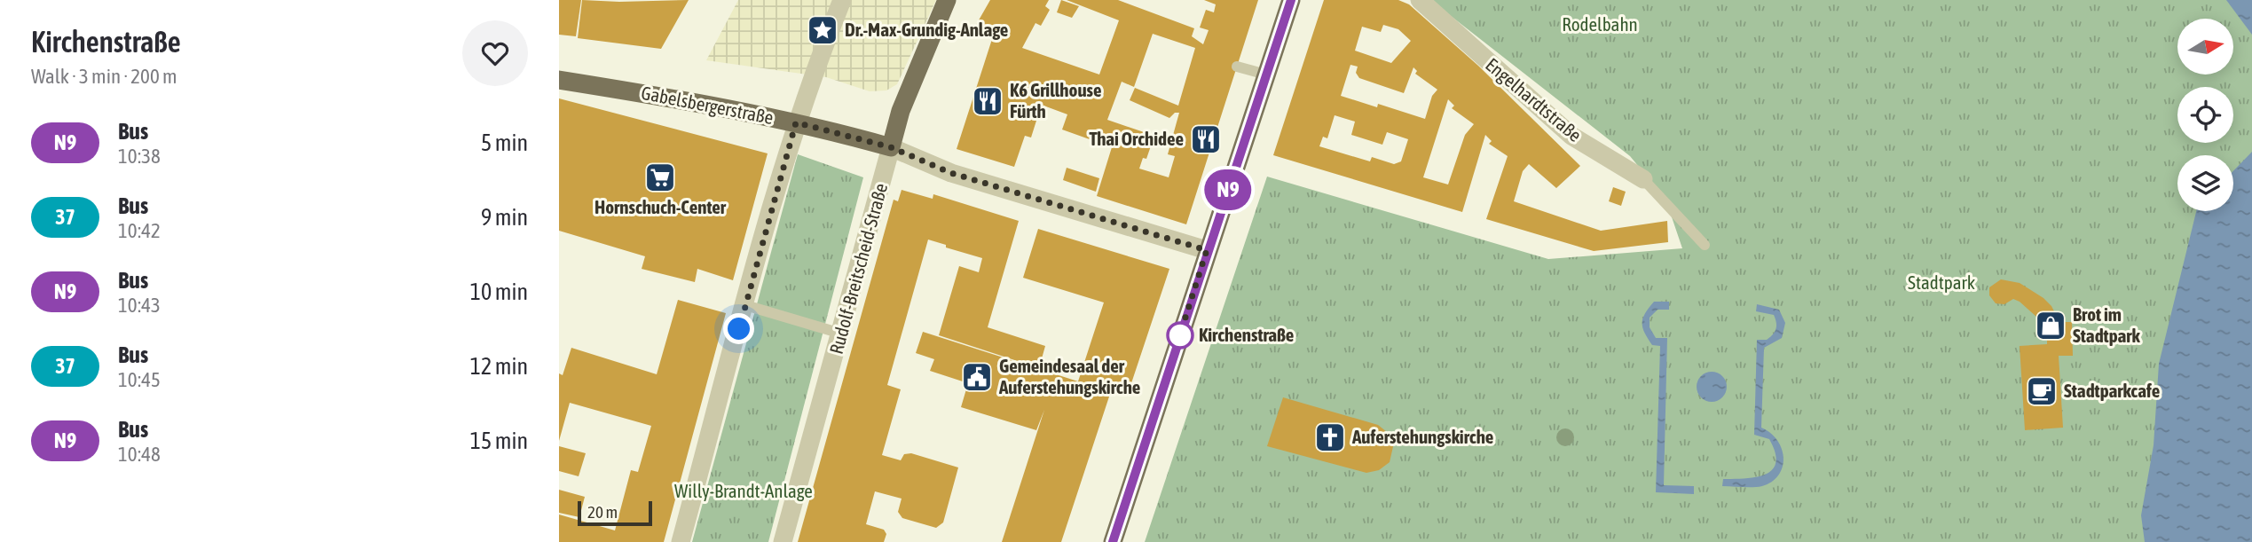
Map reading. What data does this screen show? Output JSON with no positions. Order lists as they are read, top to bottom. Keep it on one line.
{"streets":{"main road":["Gabelsbergerstraße","Rudolf-Breitscheid-Straße"],"street":["Engelhardtstraße"]},"crossings":[["Gabelsbergerstraße","Rudolf-Breitscheid-Straße"]],"parks":["Rodelbahn","Stadtpark","Willy-Brandt-Anlage"],"places":{"place":["Dr.-Max-Grundig-Anlage"],"restaurant":["K6 Grillhouse Fürth","Thai Orchidee"],"supermarket":["Hornschuch-Center"],"shop":["Brot im Stadtpark"],"other":["Kirchenstraße"],"public building":["Gemeindesaal der Auferstehungskirche"],"cafe":["Stadtparkcafe"],"church":["Auferstehungskirche"]},"lines":["bus line N9"],"scale_bar":"20 m","north":"right","page":{"heading":["Kirchenstraße","Walk · 3 min · 200 m"],"on_map":"N9","list":[{"mark":"N9","name":"Bus","note":"10:38","value":"5 min"},{"mark":"37","name":"Bus","note":"10:42","value":"9 min"},{"mark":"N9","name":"Bus","note":"10:43","value":"10 min"},{"mark":"37","name":"Bus","note":"10:45","value":"12 min"},{"mark":"N9","name":"Bus","note":"10:48","value":"15 min"}],"scale":"20 m"}}
